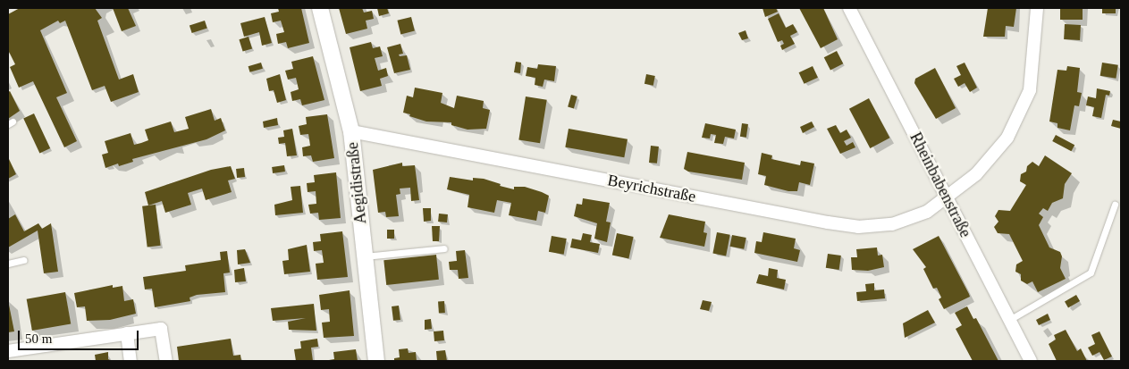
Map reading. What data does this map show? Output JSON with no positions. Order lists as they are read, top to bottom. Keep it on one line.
{"streets":{"street":["Aegidistraße","Rheinbabenstraße","Beyrichstraße"]},"crossings":[["Aegidistraße","Beyrichstraße"],["Rheinbabenstraße","Beyrichstraße"]],"scale_bar":"50 m"}
